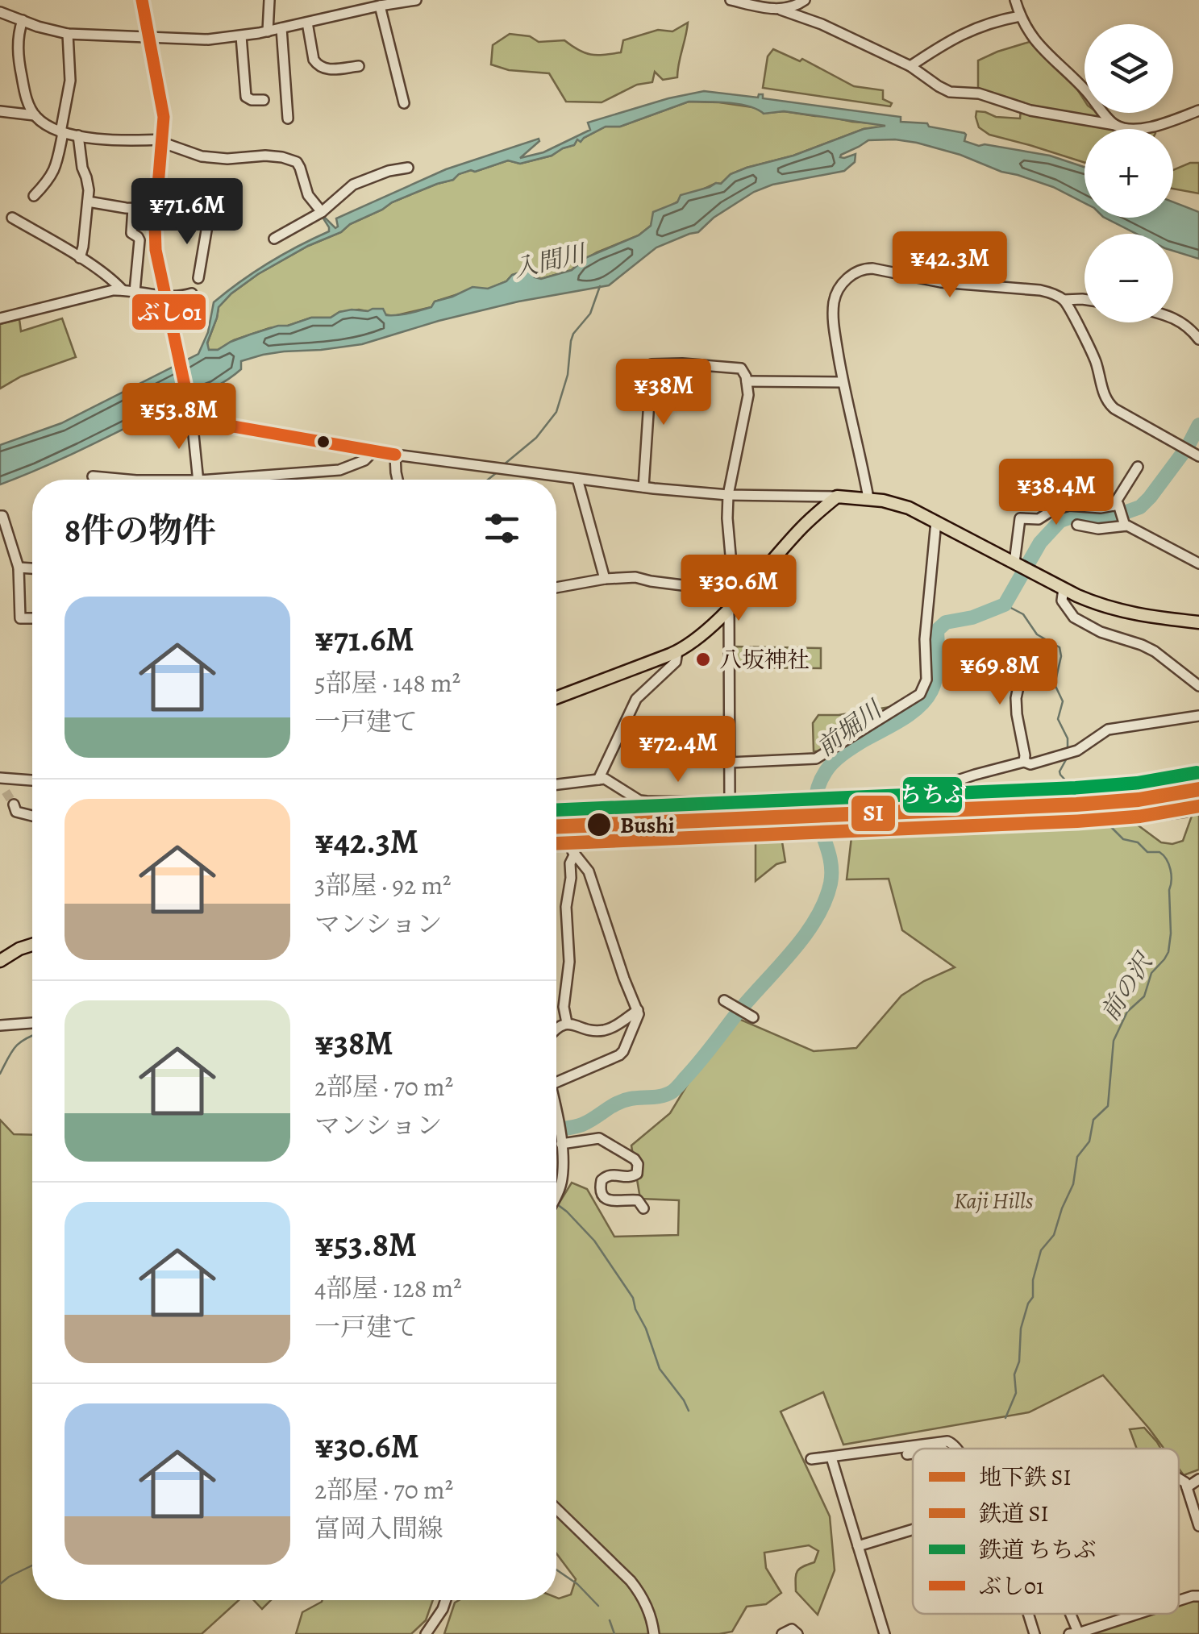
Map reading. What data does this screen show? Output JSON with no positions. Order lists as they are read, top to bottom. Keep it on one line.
{"water":["入間川","前堀川","前の沢"],"parks":["Kaji Hills"],"places":["八坂神社","Bushi"],"lines":["transit line ぶし01","rail line ちちぶ","metro line SI","rail line SI"],"legend":["地下鉄 SI","鉄道 SI","鉄道 ちちぶ","ぶし01"],"page":{"map_buttons":["+","−"],"price":["¥71.6M","¥42.3M","¥38M","¥53.8M","¥38.4M","¥30.6M","¥69.8M","¥72.4M"],"heading":"8件の物件","list":[{"name":"¥71.6M","note":"5部屋 · 148 m² · 一戸建て"},{"name":"¥42.3M","note":"3部屋 · 92 m² · マンション"},{"name":"¥38M","note":"2部屋 · 70 m² · マンション"},{"name":"¥53.8M","note":"4部屋 · 128 m² · 一戸建て"},{"name":"¥30.6M","note":"2部屋 · 70 m² · 富岡入間線"}]}}
